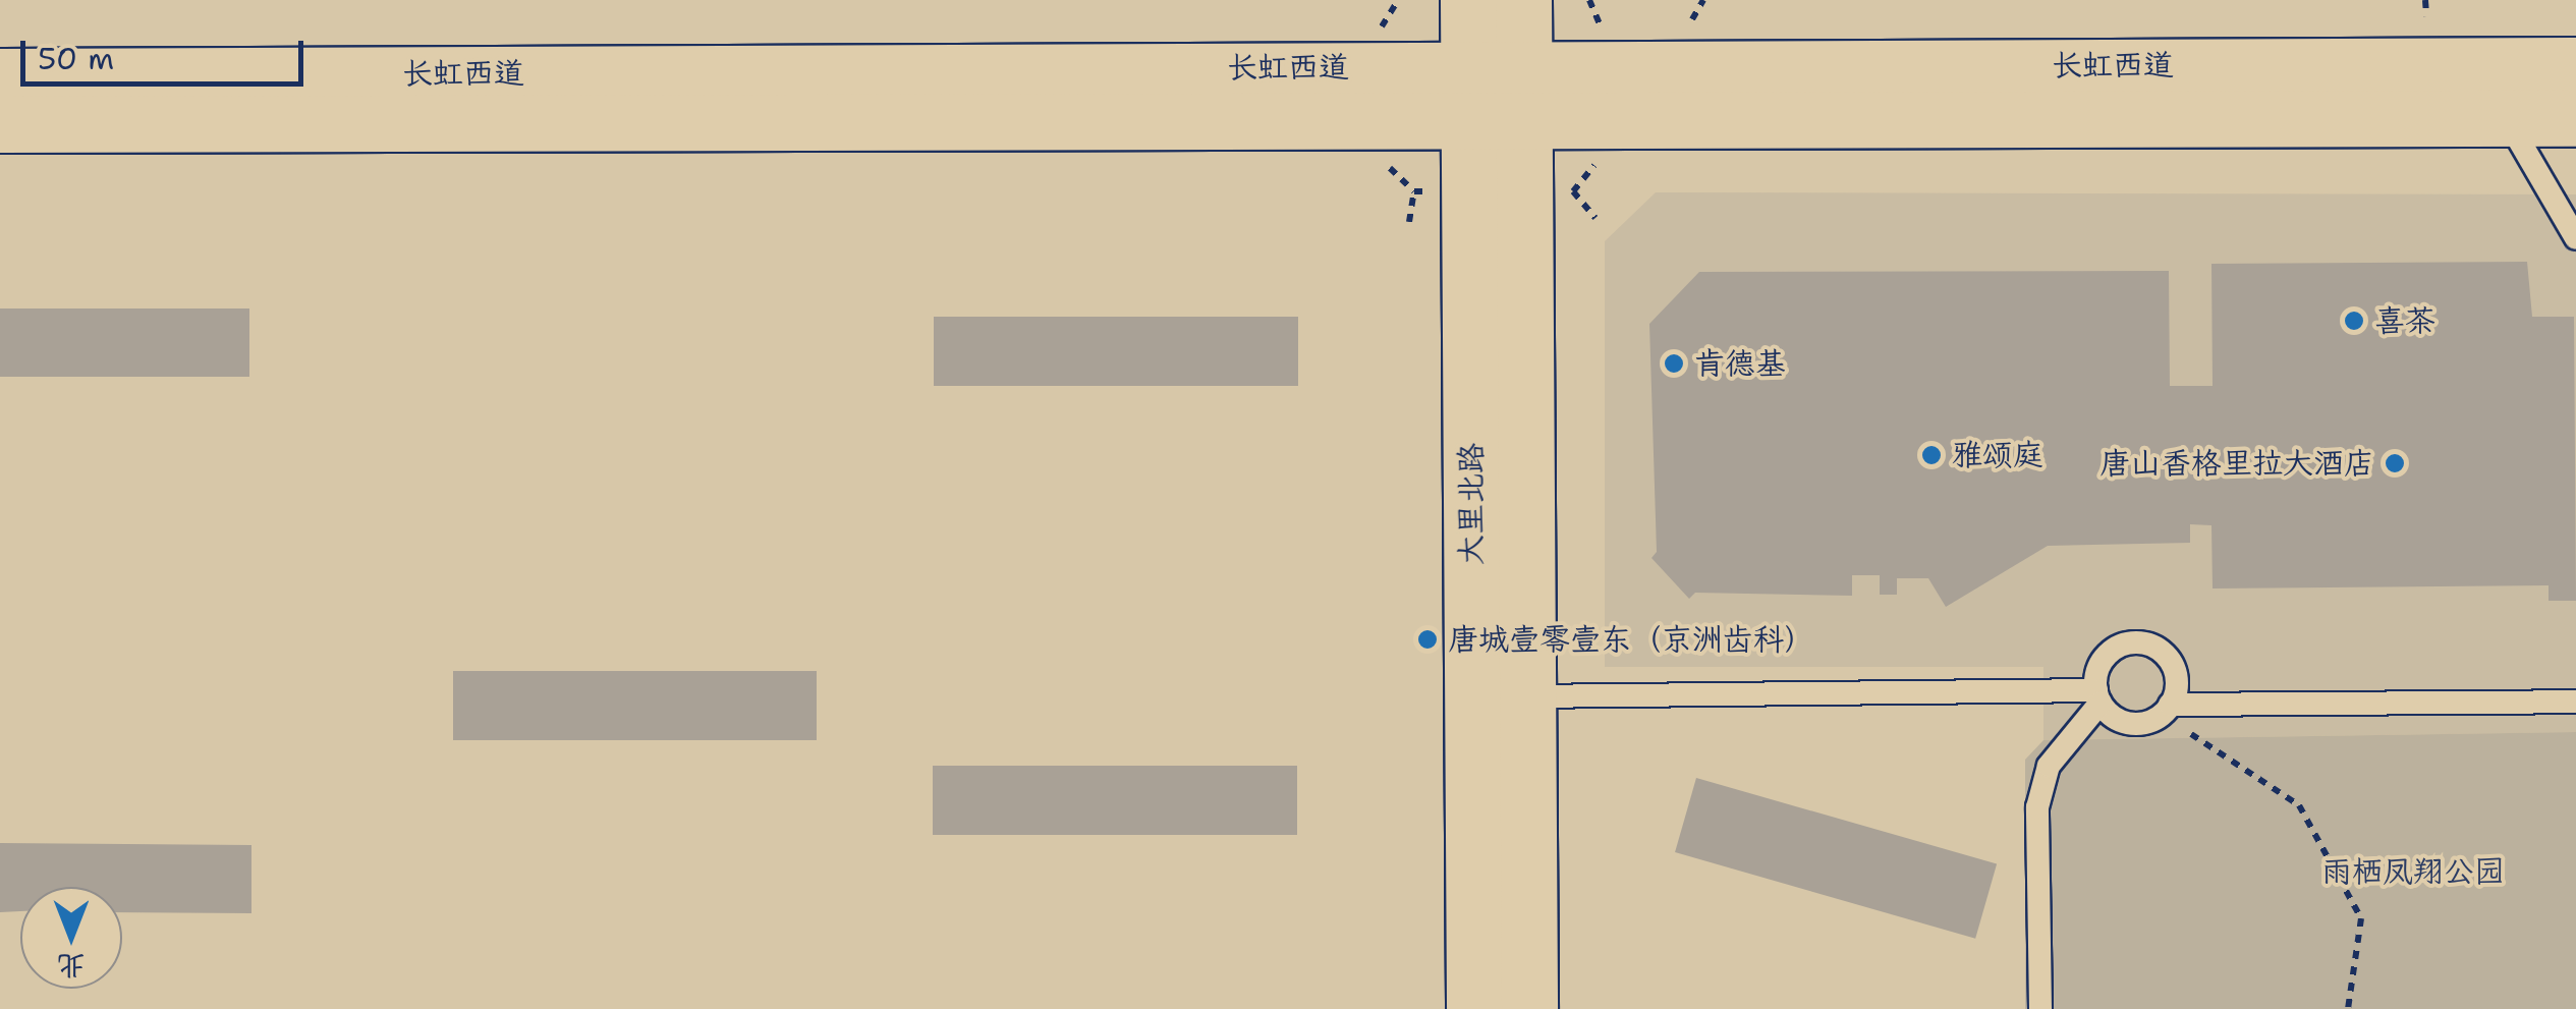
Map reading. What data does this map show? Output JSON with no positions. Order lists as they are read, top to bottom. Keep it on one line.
{"streets":{"main road":["长虹西道","大里北路"]},"crossings":[["长虹西道","大里北路"]],"parks":["雨栖凤翔公园"],"places":["喜茶","肯德基","雅颂庭","唐山香格里拉大酒店","唐城壹零壹东（京洲齿科）"],"scale_bar":"50 m","north":"bottom"}
